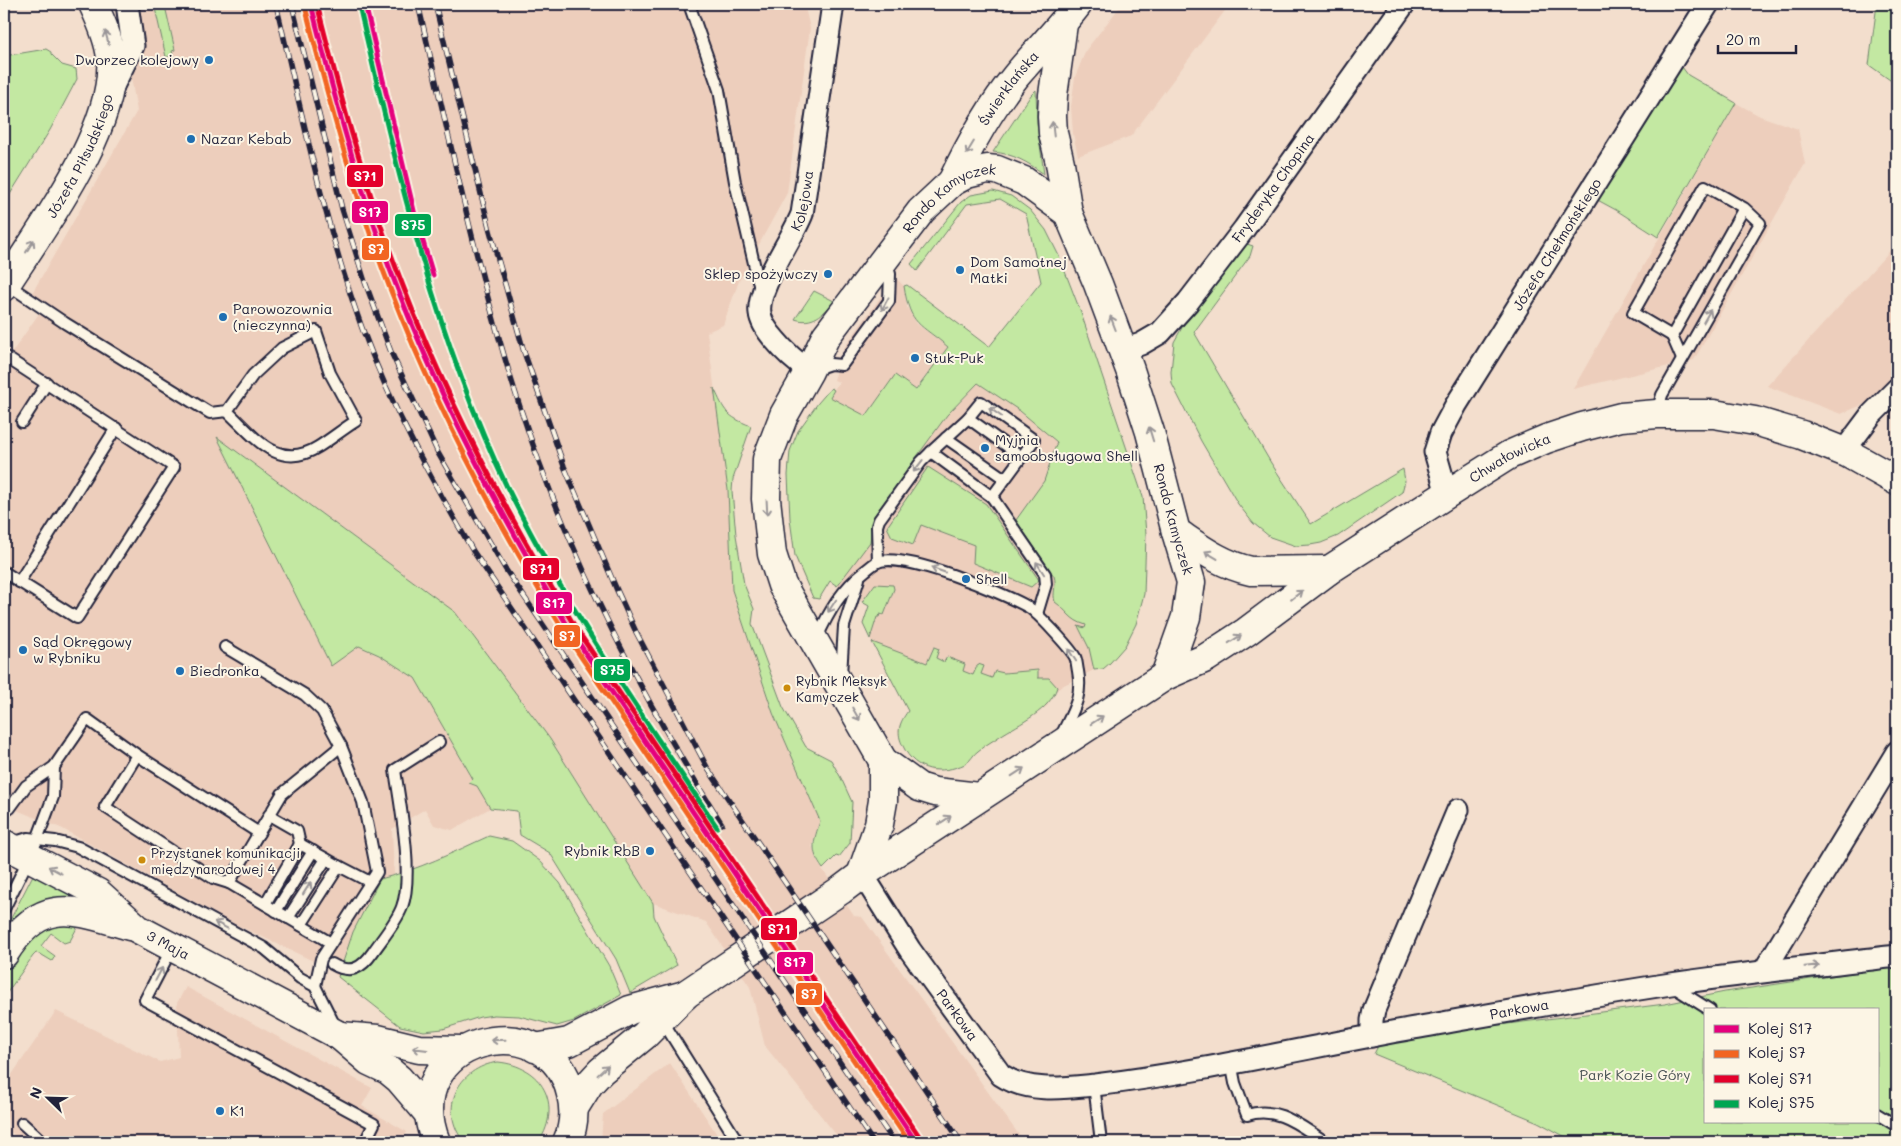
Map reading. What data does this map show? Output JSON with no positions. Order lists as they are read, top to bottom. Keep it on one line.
{"streets":{"main road":["Świerklańska","Józefa Piłsudskiego","Rondo Kamyczek","Chwałowicka","3 Maja"],"street":["Fryderyka Chopina","Kolejowa","Józefa Chełmońskiego","Parkowa"]},"crossings":[["Świerklańska","Rondo Kamyczek"],["Fryderyka Chopina","Rondo Kamyczek"],["Kolejowa","Rondo Kamyczek"],["Rondo Kamyczek","Chwałowicka"],["Józefa Chełmońskiego","Chwałowicka"]],"one_way":["Świerklańska","Józefa Piłsudskiego","3 Maja"],"parks":["Park Kozie Góry"],"places":["Dworzec kolejowy","Nazar Kebab","Dom Samotnej Matki","Sklep spożywczy","Parowozownia (nieczynna)","Stuk-Puk","Myjnia samoobsługowa Shell","Shell","Sąd Okręgowy w Rybniku","Biedronka","Rybnik Meksyk Kamyczek","Rybnik RbB","Przystanek komunikacji międzynarodowej 4","K1"],"lines":["rail line S17","rail line S71","rail line S75","rail line S7"],"legend":["Kolej S17","Kolej S7","Kolej S71","Kolej S75"],"scale_bar":"20 m","north":"top left"}
